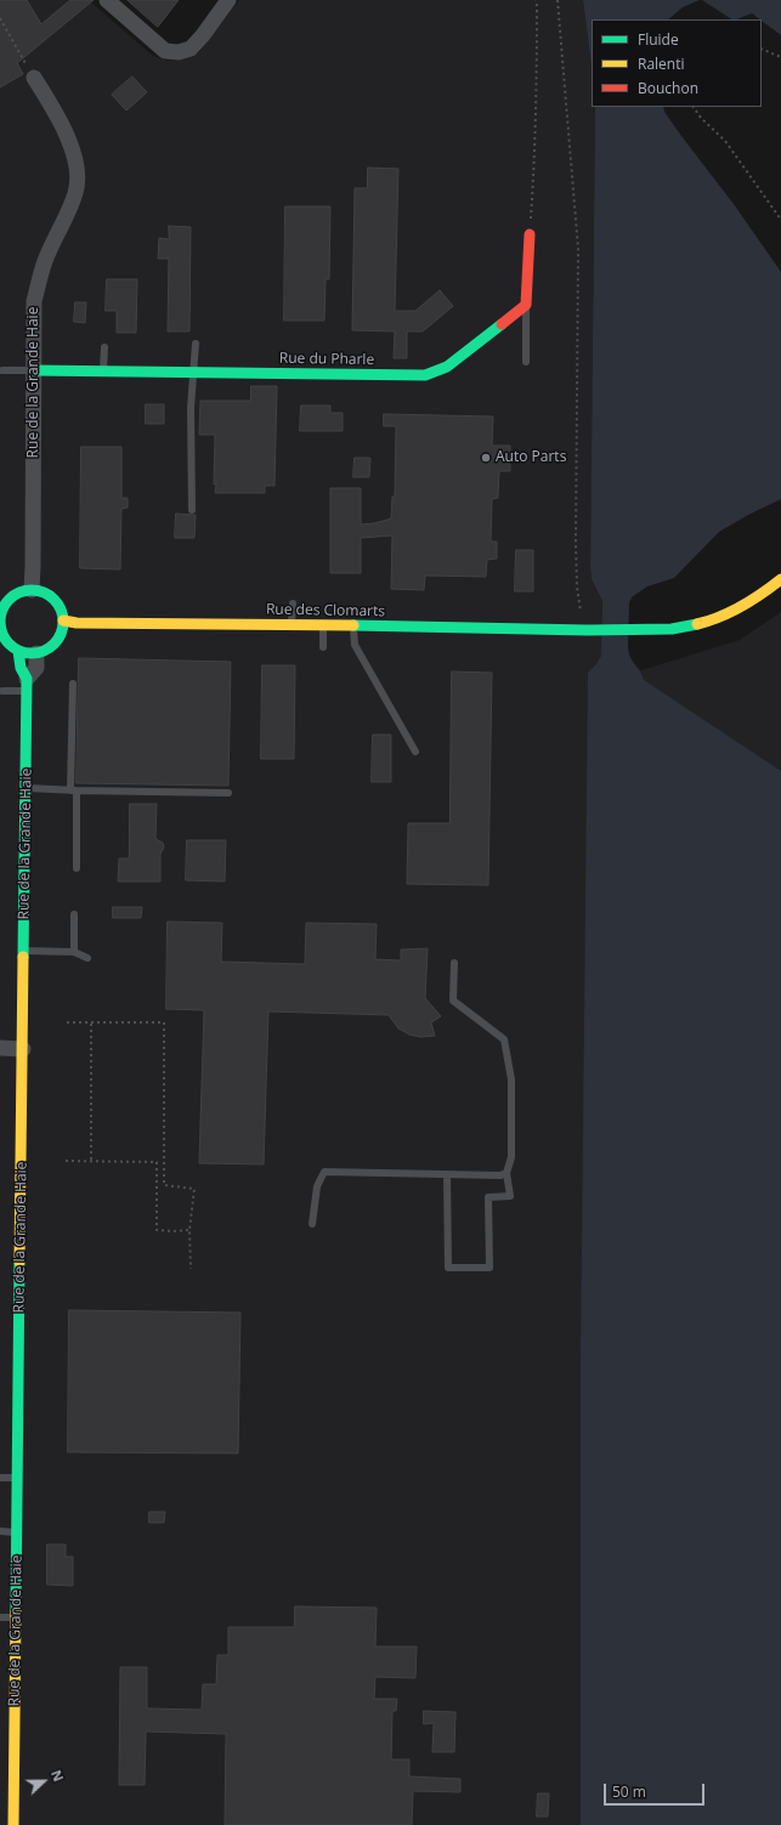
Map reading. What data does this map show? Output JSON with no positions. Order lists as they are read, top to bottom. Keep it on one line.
{"streets":{"street":["Rue du Pharle","Rue de la Grande Haie","Rue des Clomarts"]},"crossings":[["Rue du Pharle","Rue de la Grande Haie"],["Rue de la Grande Haie","Rue des Clomarts"]],"places":["Auto Parts"],"legend":["Fluide","Ralenti","Bouchon"],"scale_bar":"50 m","north":"right"}
